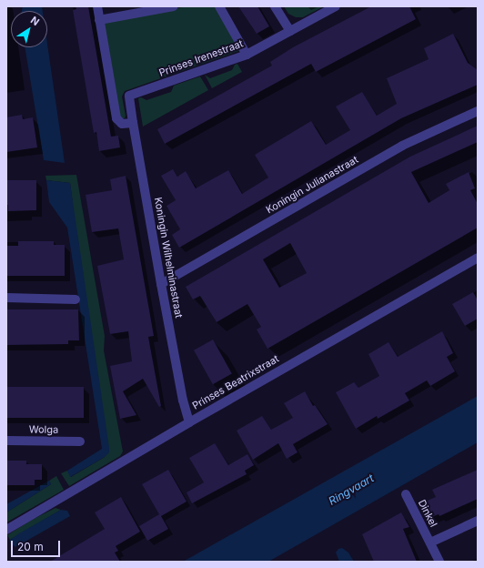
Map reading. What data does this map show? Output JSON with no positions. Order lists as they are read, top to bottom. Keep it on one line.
{"streets":{"street":["Prinses Irenestraat","Koningin Julianastraat","Koningin Wilhelminastraat","Prinses Beatrixstraat","Wolga","Dinkel"]},"crossings":[["Prinses Irenestraat","Koningin Wilhelminastraat"],["Koningin Julianastraat","Koningin Wilhelminastraat"],["Koningin Wilhelminastraat","Prinses Beatrixstraat"]],"water":["Ringvaart"],"scale_bar":"20 m","north":"top right"}
